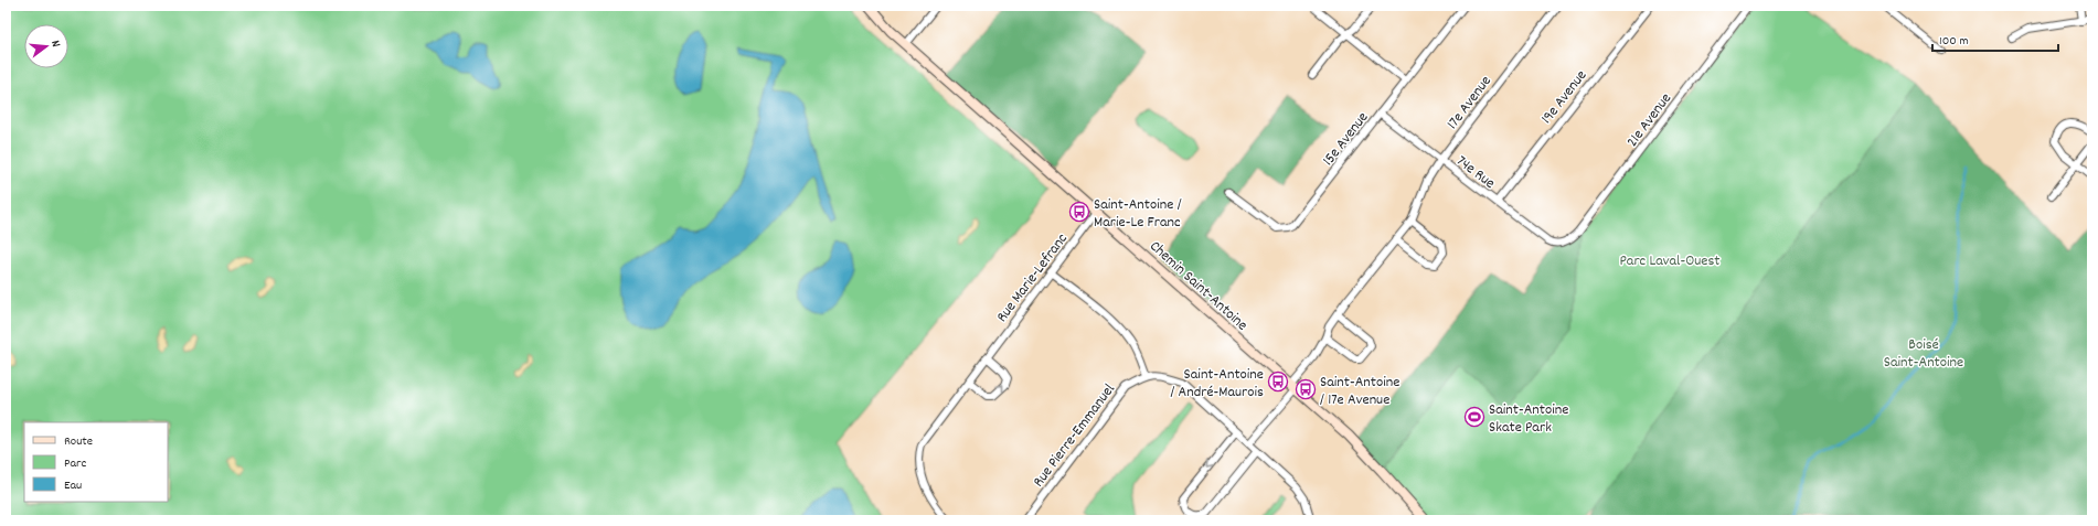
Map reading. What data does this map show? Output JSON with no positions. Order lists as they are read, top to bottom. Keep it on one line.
{"streets":{"street":["19e Avenue","17e Avenue","21e Avenue","15e Avenue","74e Rue","Rue Marie-Lefranc","Chemin Saint-Antoine","Rue Pierre-Emmanuel"]},"crossings":[["19e Avenue","74e Rue"],["17e Avenue","74e Rue"],["17e Avenue","Chemin Saint-Antoine"],["17e Avenue","Rue Pierre-Emmanuel"],["21e Avenue","74e Rue"],["15e Avenue","74e Rue"],["Rue Marie-Lefranc","Chemin Saint-Antoine"]],"parks":["Parc Laval-Ouest","Boisé Saint-Antoine"],"places":{"bus stop":["Saint-Antoine / Marie-Le Franc","Saint-Antoine / André-Maurois","Saint-Antoine / 17e Avenue"],"sports":["Saint-Antoine Skate Park"]},"legend":["Route","Parc","Eau"],"scale_bar":"100 m","north":"right"}
